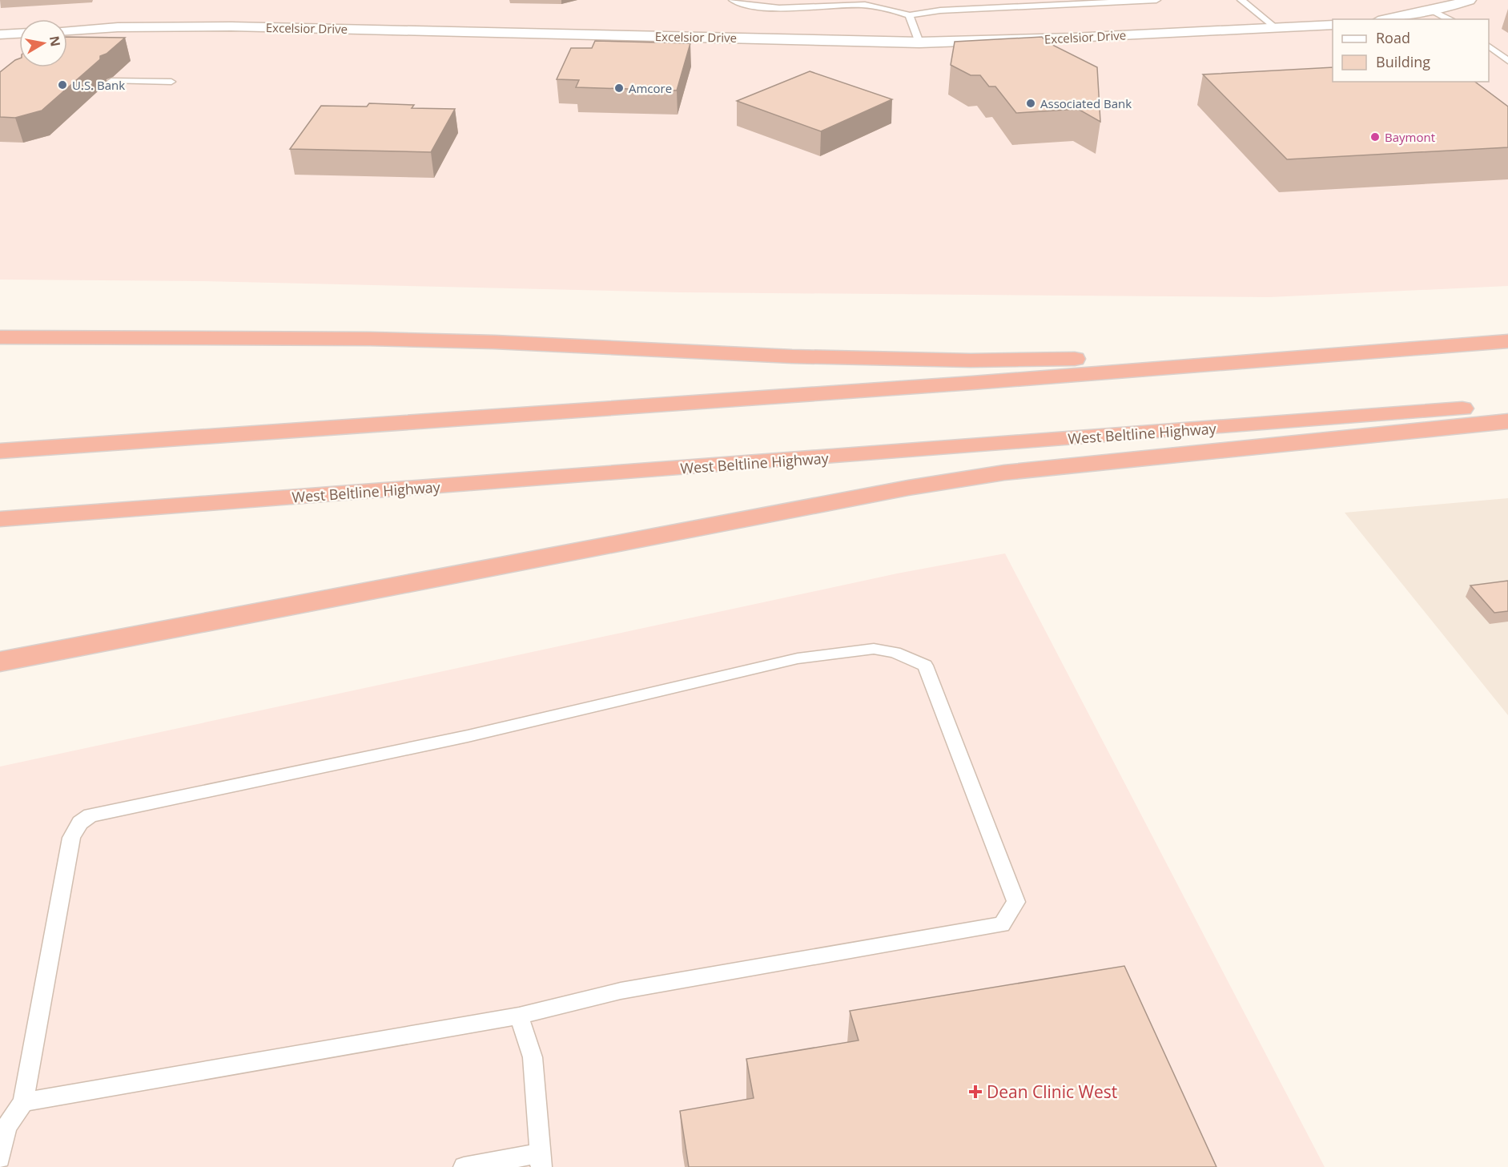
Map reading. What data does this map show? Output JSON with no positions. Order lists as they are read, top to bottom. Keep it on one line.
{"streets":{"highway":["West Beltline Highway"],"street":["Excelsior Drive"]},"places":{"other":["U.S. Bank","Amcore","Associated Bank","Baymont"],"health":["Dean Clinic West"]},"legend":["Road","Building"],"north":"right"}
